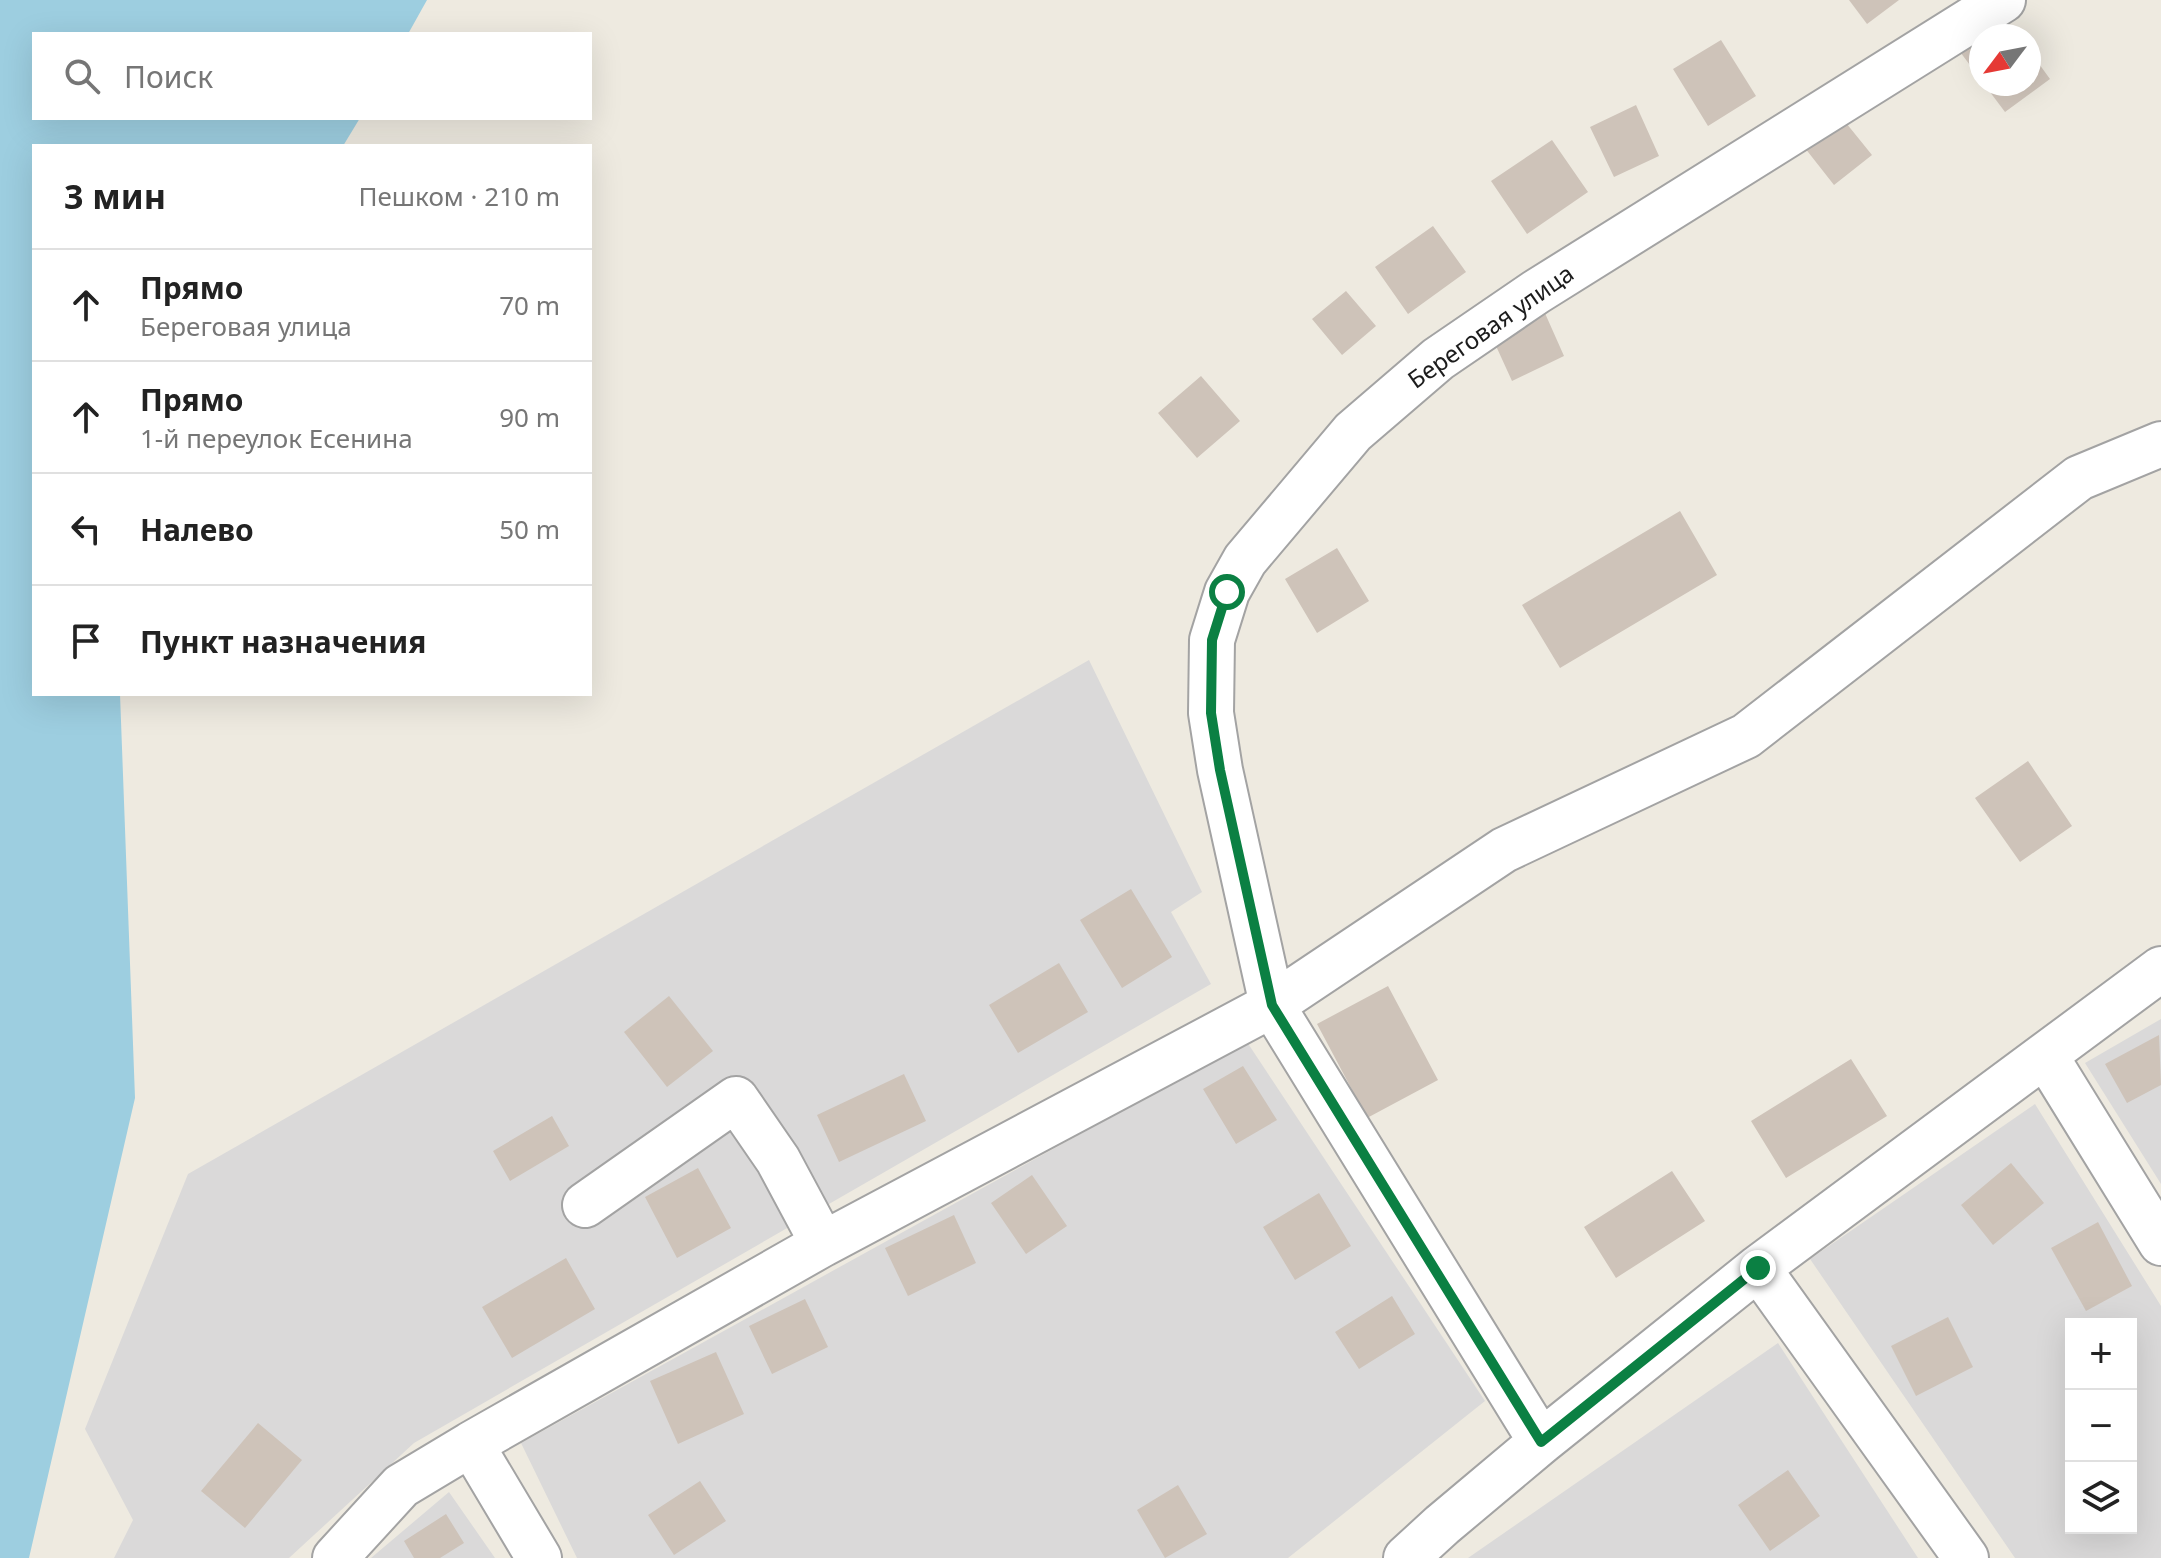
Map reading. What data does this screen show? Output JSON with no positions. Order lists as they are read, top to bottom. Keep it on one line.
{"streets":{"street":["Береговая улица"]},"north":"bottom left","page":{"search":"Поиск","heading":["3 мин","Пешком · 210 m"],"list":[["Прямо","Береговая улица","70 m"],["Прямо","1-й переулок Есенина","90 m"],["Налево","50 m"],"Пункт назначения"],"map_buttons":["+","−"]}}
